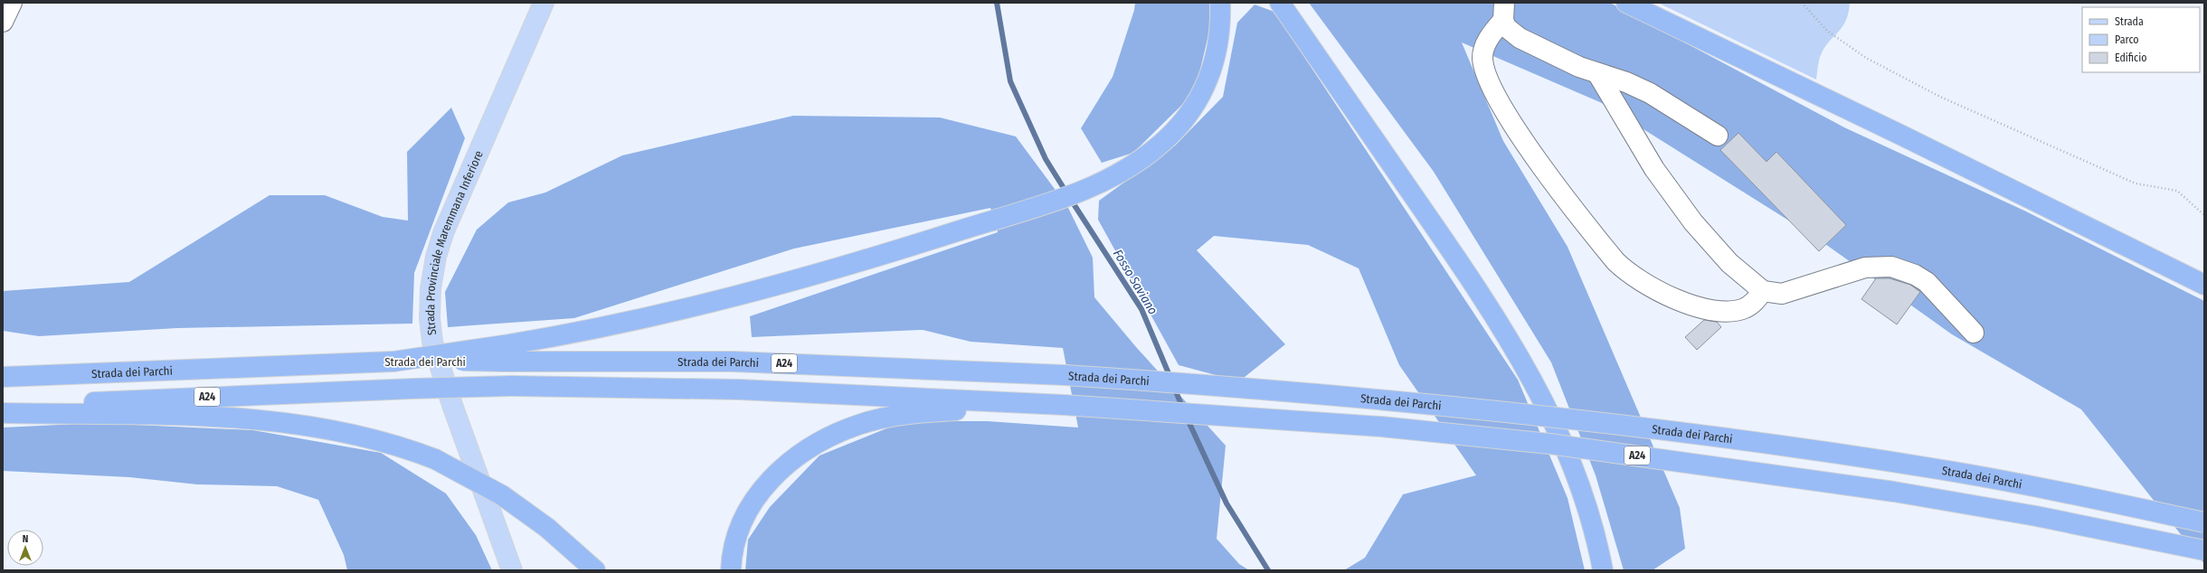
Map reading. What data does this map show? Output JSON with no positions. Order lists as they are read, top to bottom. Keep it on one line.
{"streets":{"highway":["Strada dei Parchi","A24"],"main road":["Strada Provinciale Maremmana Inferiore"]},"water":["Fosso Saviano"],"legend":["Strada","Parco","Edificio"],"north":"top"}
